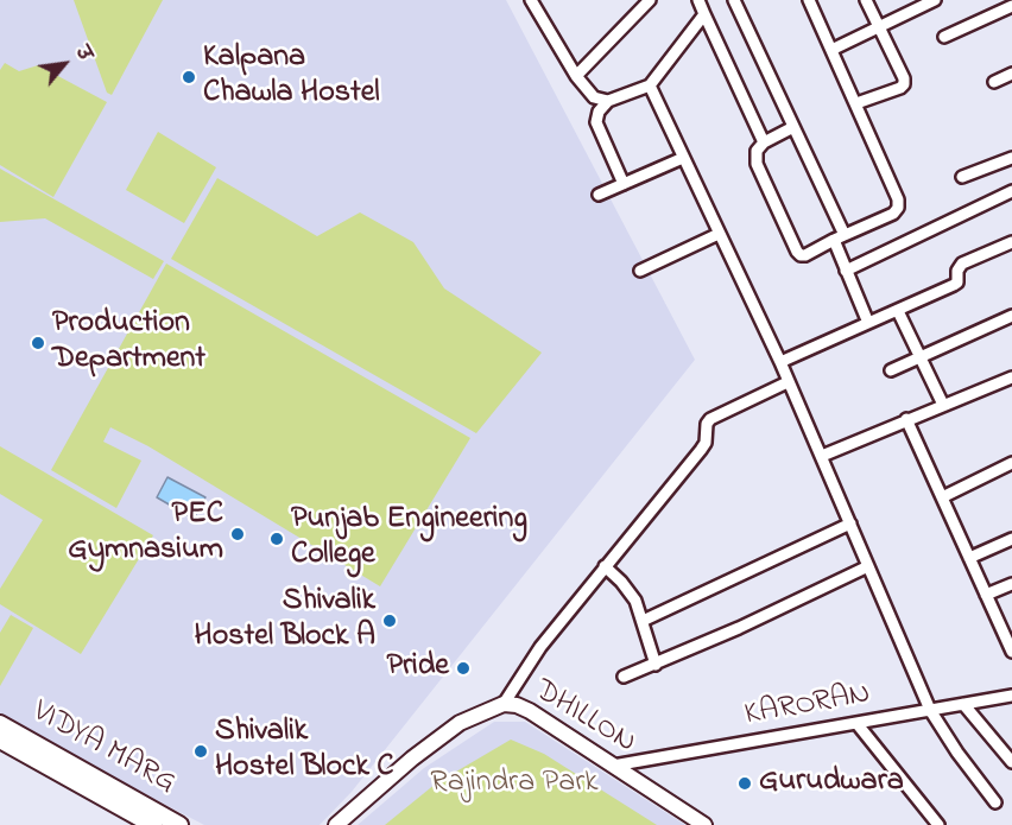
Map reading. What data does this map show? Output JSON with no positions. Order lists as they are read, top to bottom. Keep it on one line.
{"streets":{"main road":["VIDYA MARG"],"street":["KARORAN","DHILLON"]},"crossings":[["KARORAN","DHILLON"]],"parks":["Rajindra Park"],"places":["Kalpana Chawla Hostel","Production Department","PEC Gymnasium","Punjab Engineering College","Shivalik Hostel Block A","Pride","Shivalik Hostel Block C","Gurudwara"],"north":"top right"}
